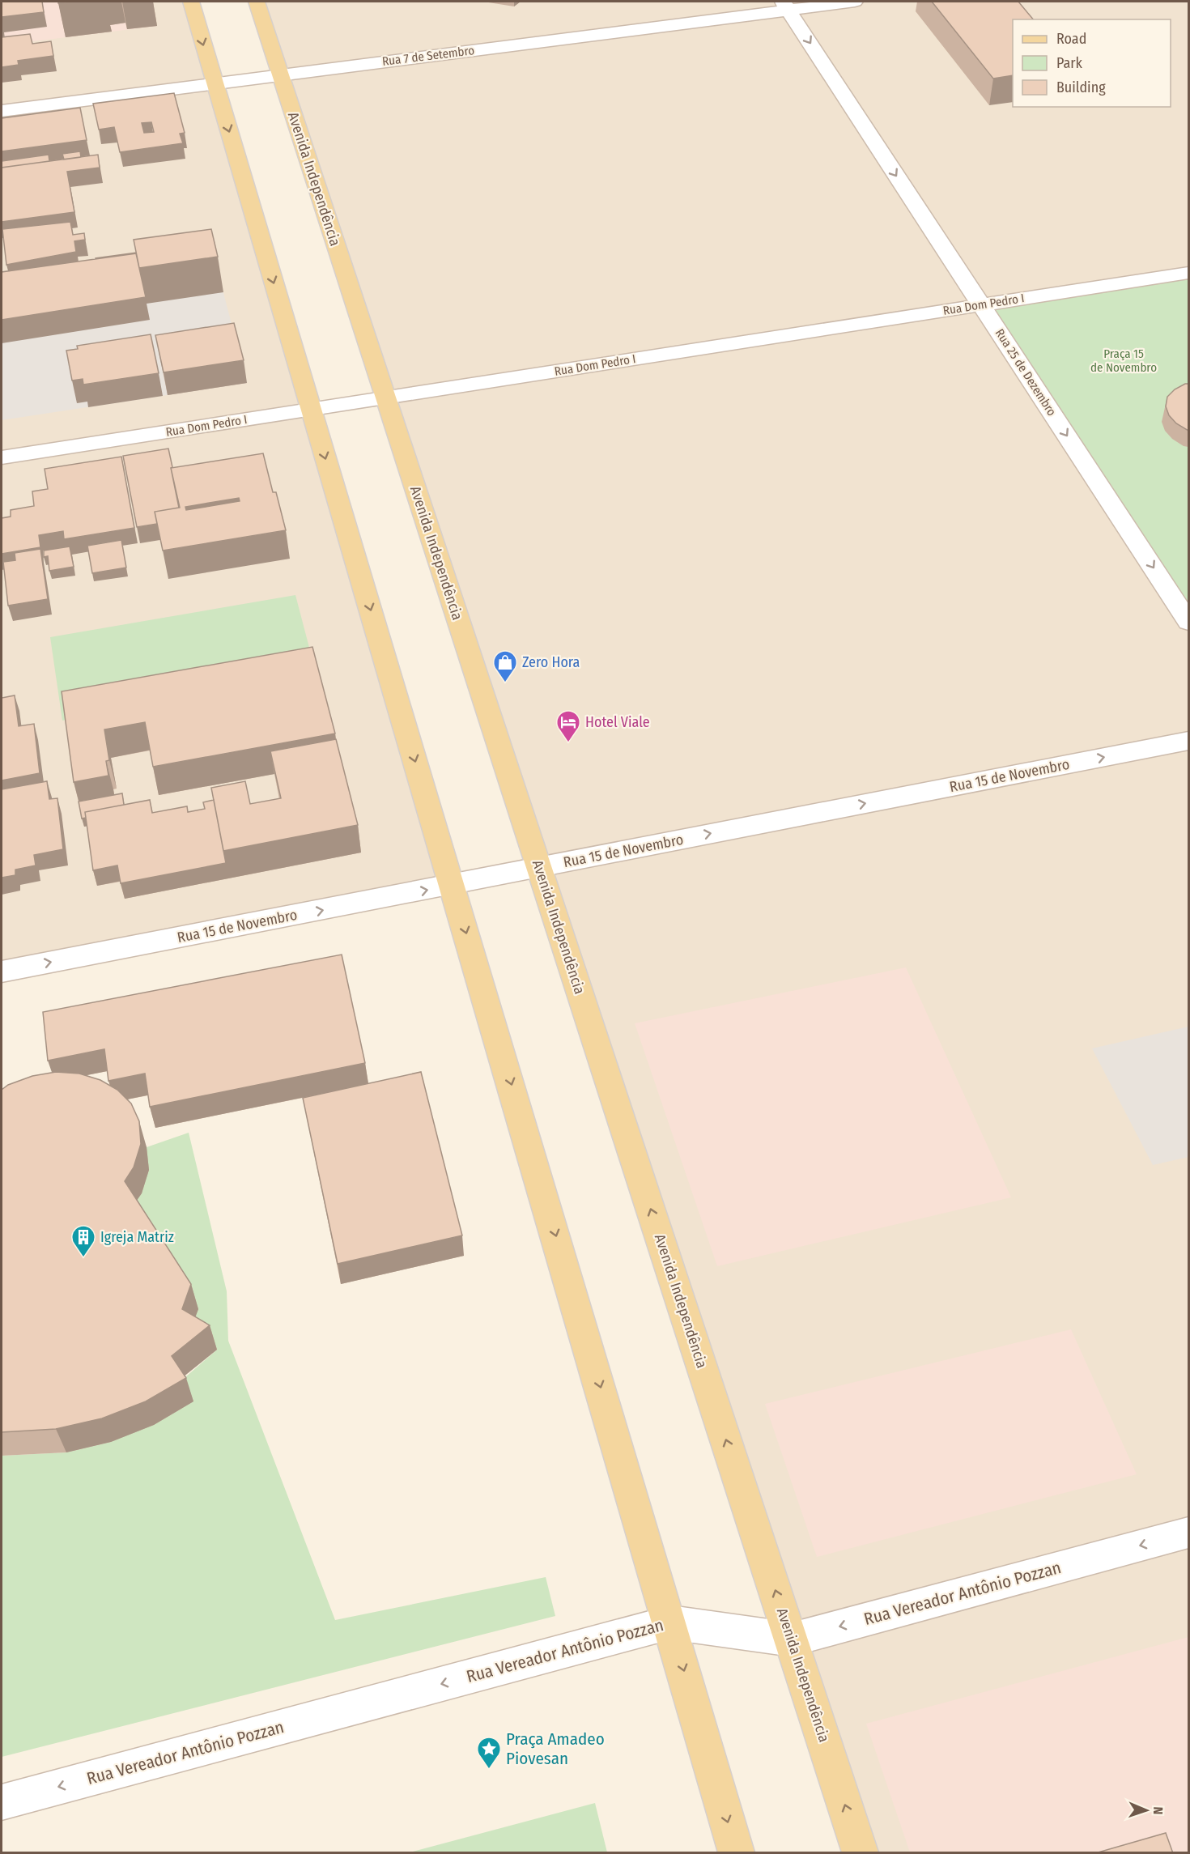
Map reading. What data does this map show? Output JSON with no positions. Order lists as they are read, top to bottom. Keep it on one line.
{"streets":{"main road":["Avenida Independência"],"street":["Rua 7 de Setembro","Rua Dom Pedro I","Rua 25 de Dezembro","Rua 15 de Novembro","Rua Vereador Antônio Pozzan"]},"crossings":[["Rua 7 de Setembro","Avenida Independência"],["Rua 7 de Setembro","Rua 25 de Dezembro"],["Avenida Independência","Rua Dom Pedro I"],["Avenida Independência","Rua 15 de Novembro"],["Avenida Independência","Rua Vereador Antônio Pozzan"],["Rua Dom Pedro I","Rua 25 de Dezembro"]],"one_way":["Rua 25 de Dezembro","Rua 15 de Novembro","Rua Vereador Antônio Pozzan"],"parks":["Praça 15 de Novembro"],"places":{"shop":["Zero Hora"],"hotel":["Hotel Viale"],"building":["Igreja Matriz"],"place":["Praça Amadeo Piovesan"]},"legend":["Road","Park","Building"],"north":"right"}
